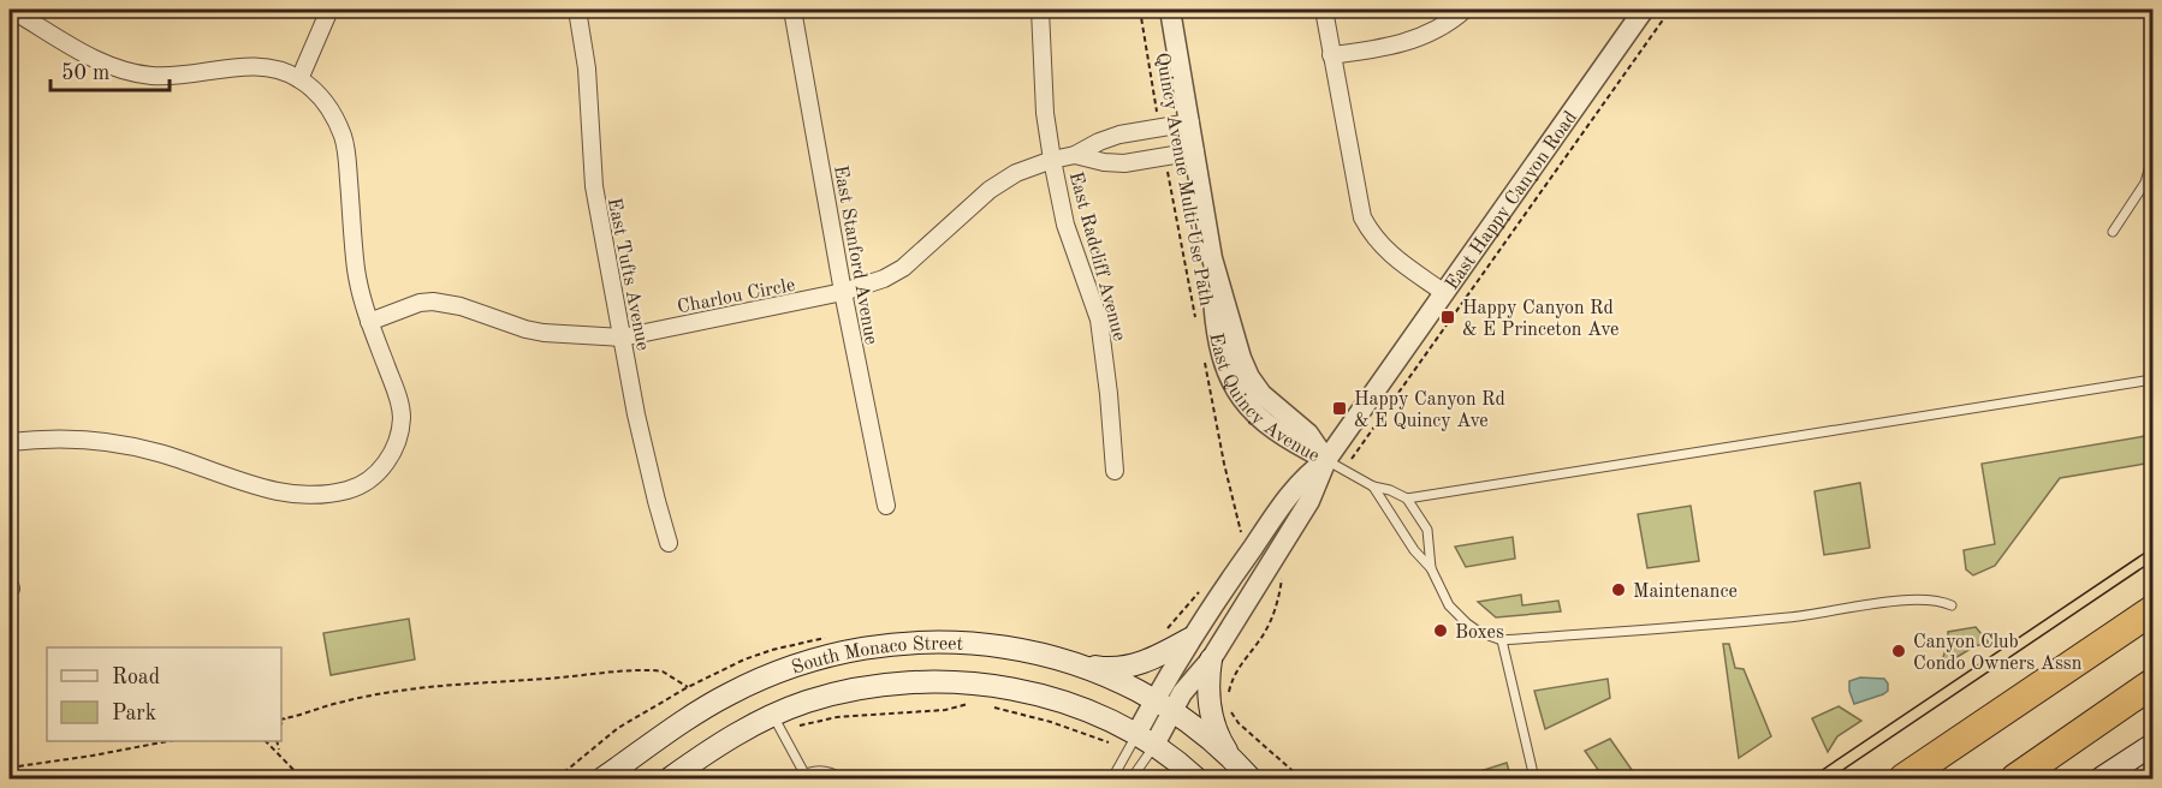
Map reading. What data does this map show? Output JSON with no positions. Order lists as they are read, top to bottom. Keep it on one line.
{"streets":{"main road":["South Monaco Street"],"street":["East Happy Canyon Road","East Stanford Avenue","East Radcliff Avenue","East Tufts Avenue","Charlou Circle","East Quincy Avenue"],"path":["Quincy Avenue Multi-Use Path"]},"crossings":[["Quincy Avenue Multi-Use Path","Charlou Circle"],["East Happy Canyon Road","East Quincy Avenue"],["East Happy Canyon Road","South Monaco Street"],["East Stanford Avenue","Charlou Circle"],["East Radcliff Avenue","Charlou Circle"],["East Tufts Avenue","Charlou Circle"],["Charlou Circle","East Quincy Avenue"]],"places":{"transit":["Happy Canyon Rd & E Princeton Ave","Happy Canyon Rd & E Quincy Ave"],"other":["Maintenance","Boxes","Canyon Club Condo Owners Assn"]},"legend":["Road","Park"],"scale_bar":"50 m"}
